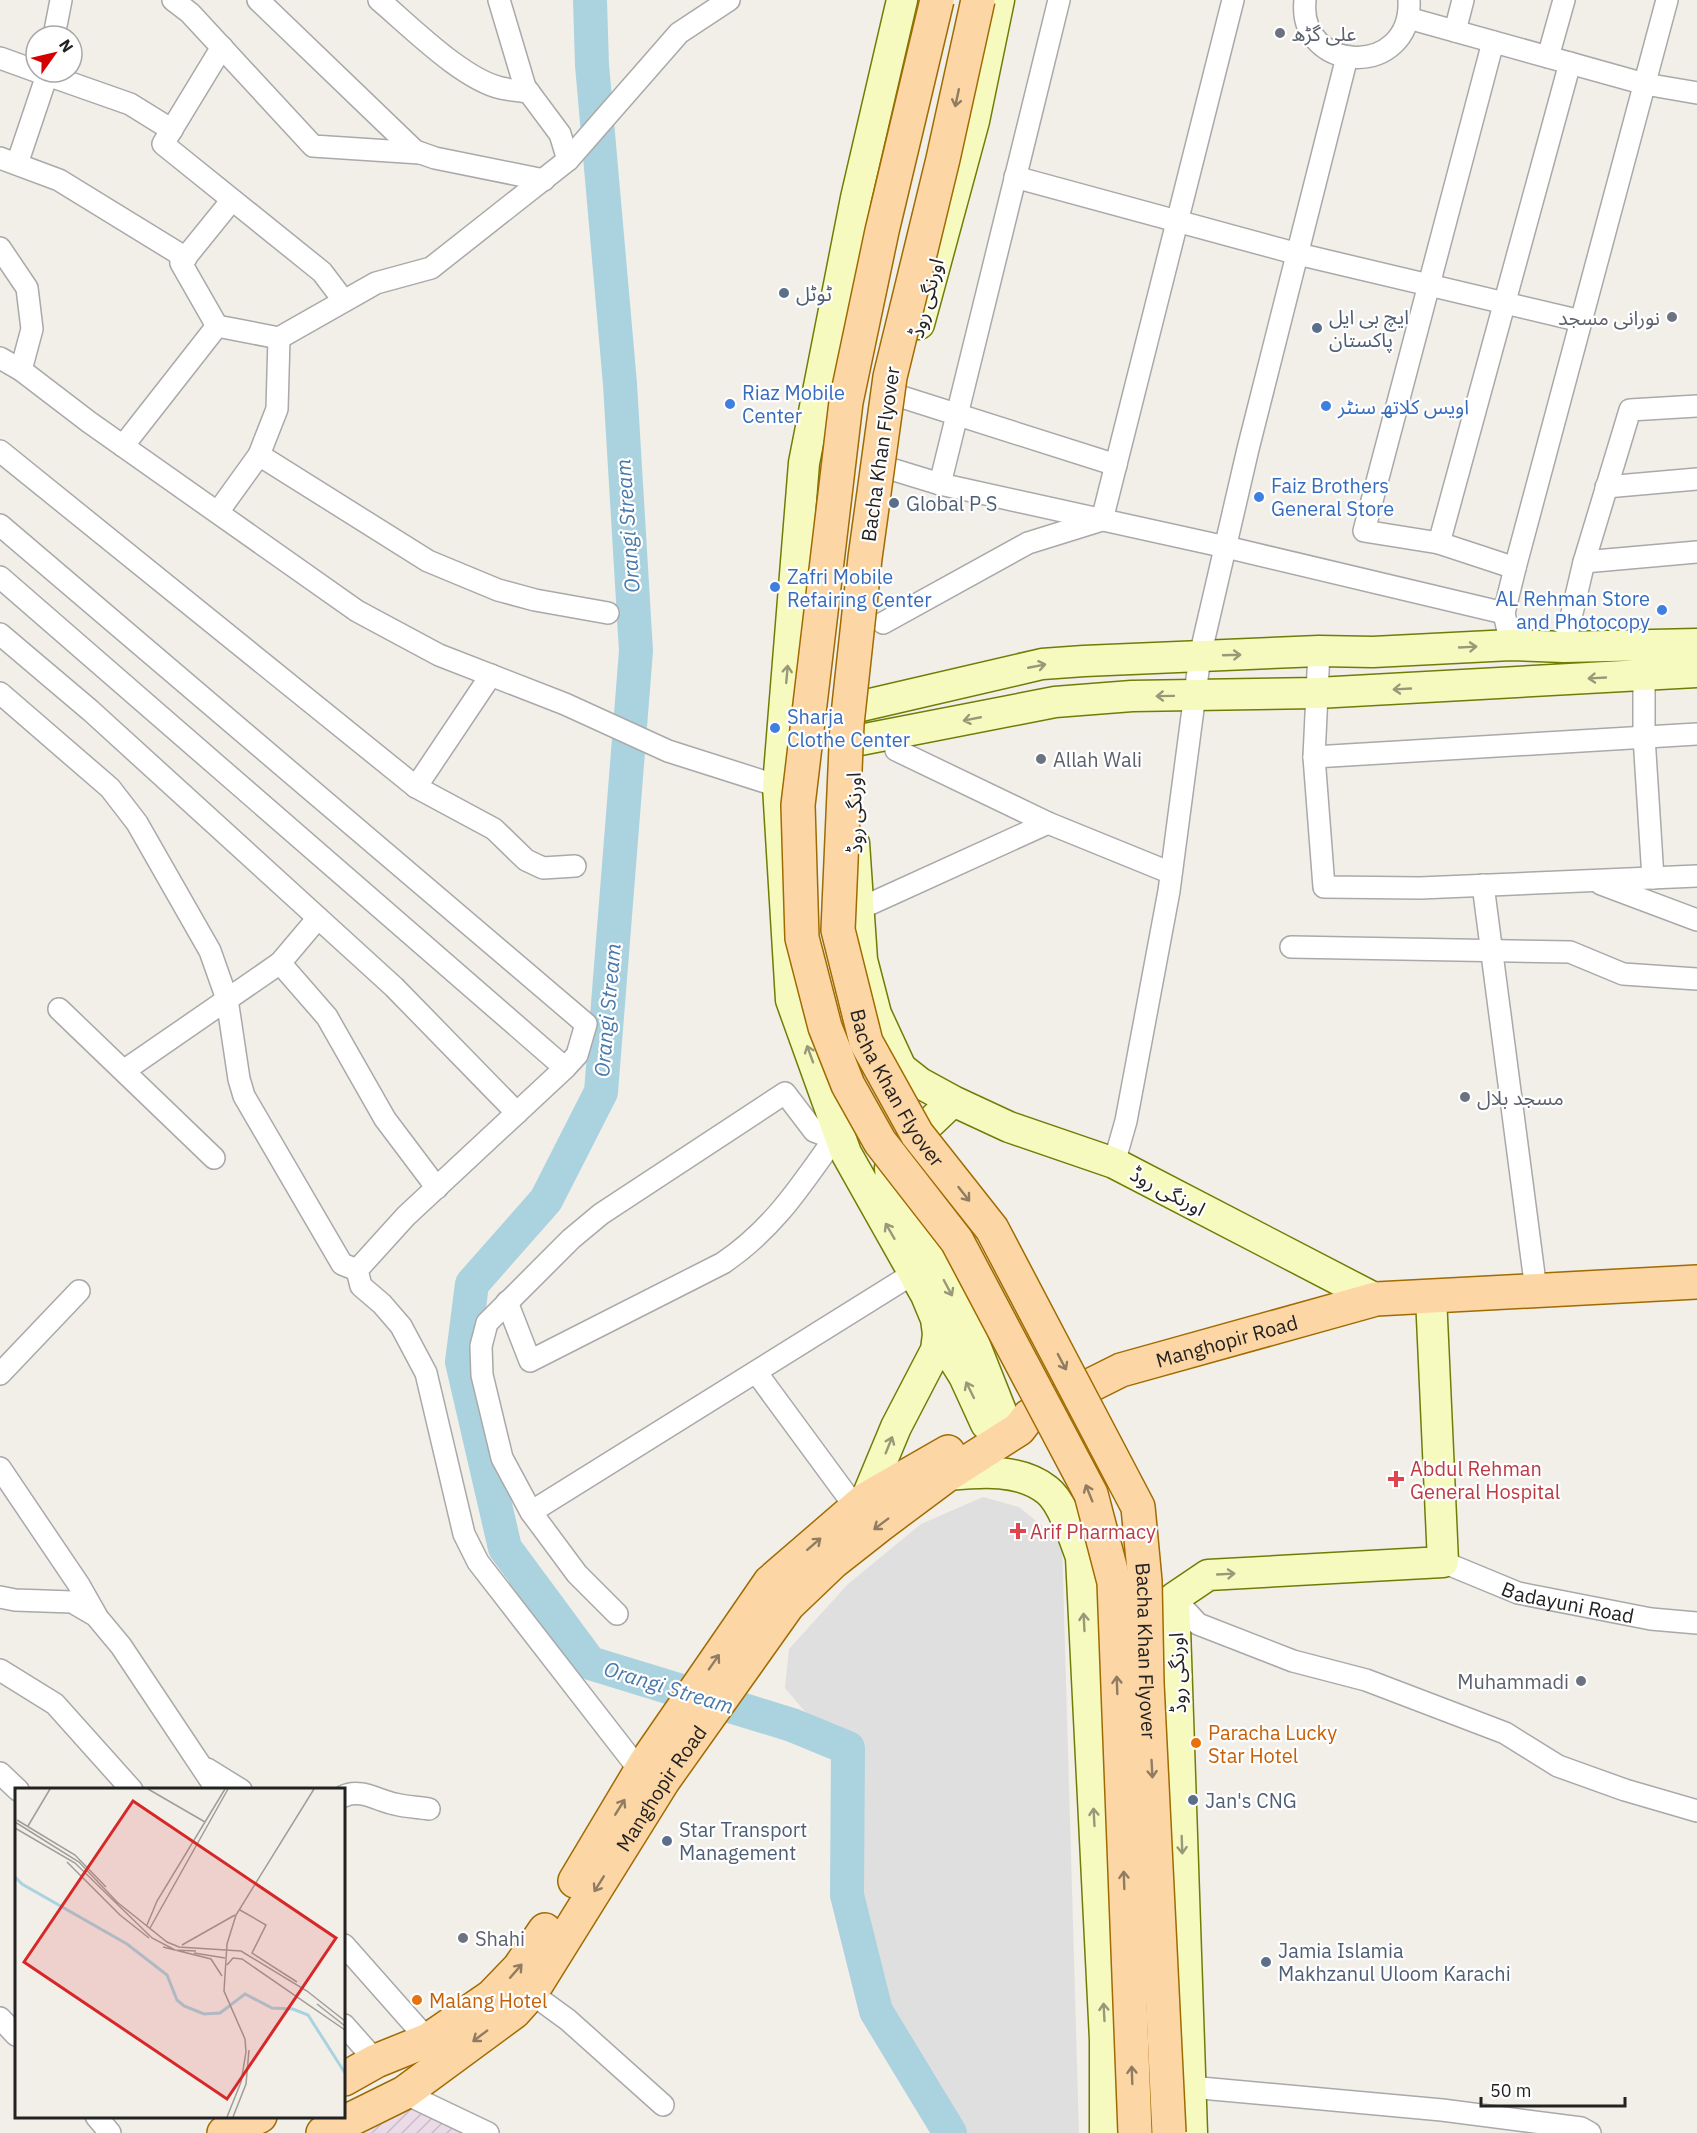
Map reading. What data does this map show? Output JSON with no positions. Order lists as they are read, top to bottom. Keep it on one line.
{"streets":{"main road":["Bacha Khan Flyover","Manghopir Road"],"street":["اورنگی روڈ","Badayuni Road"]},"crossings":[["اورنگی روڈ","Manghopir Road"]],"water":["Orangi Stream"],"places":{"other":["علی گڑھ","ٹوٹل","نورانی مسجد","ایچ بی ایل پاکستان","Riaz Mobile Center","اویس کلاتھ سنٹر","Faiz Brothers General Store","Global P S","Zafri Mobile Refairing Center","AL Rehman Store and Photocopy","Sharja Clothe Center","Allah Wali","مسجد بلال","Muhammadi","Paracha Lucky Star Hotel","Jan's CNG","Star Transport Management","Shahi","Jamia Islamia Makhzanul Uloom Karachi","Malang Hotel"],"health":["Abdul Rehman General Hospital","Arif Pharmacy"]},"scale_bar":"50 m","north":"top right"}
